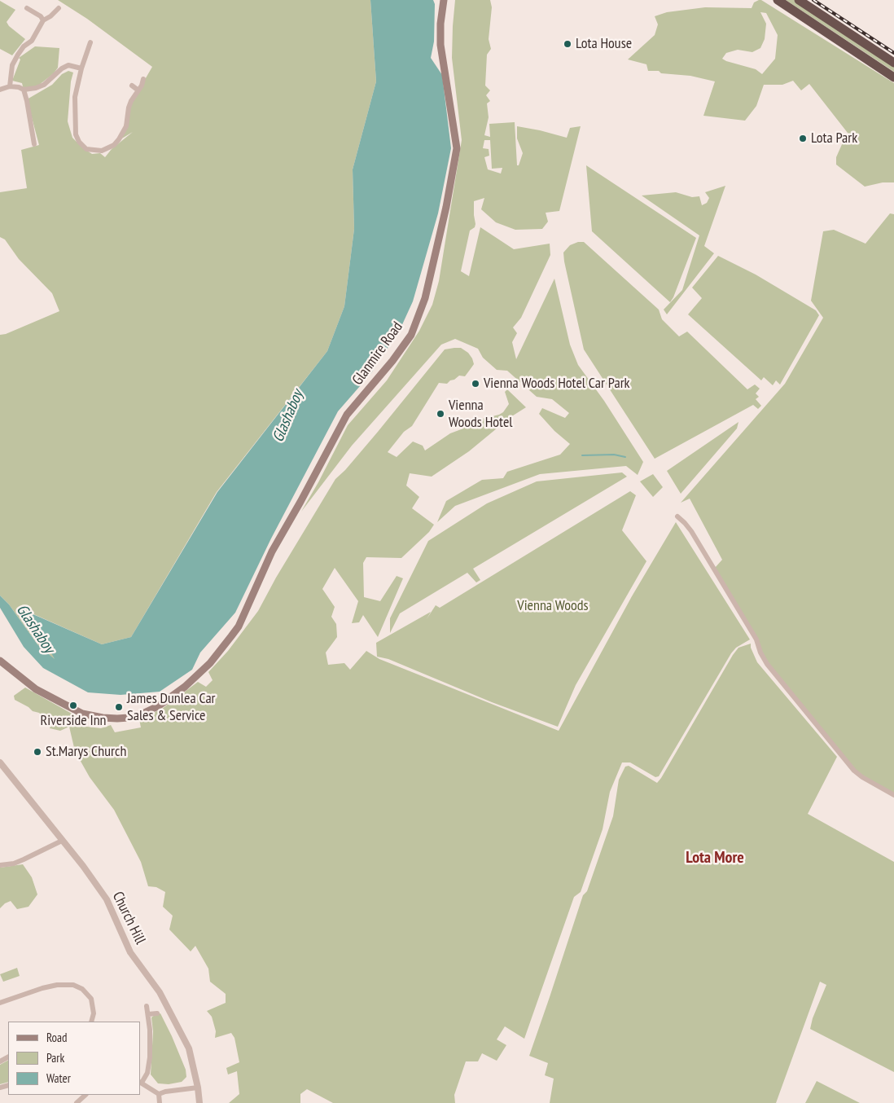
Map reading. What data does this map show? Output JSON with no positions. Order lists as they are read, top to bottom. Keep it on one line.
{"streets":{"main road":["Glanmire Road"],"street":["Church Hill"]},"districts":["Lota More"],"water":["Glashaboy"],"parks":["Vienna Woods"],"places":["Lota House","Lota Park","Vienna Woods Hotel Car Park","Vienna Woods Hotel","Riverside Inn","James Dunlea Car Sales & Service","St.Marys Church"],"legend":["Road","Park","Water"]}
